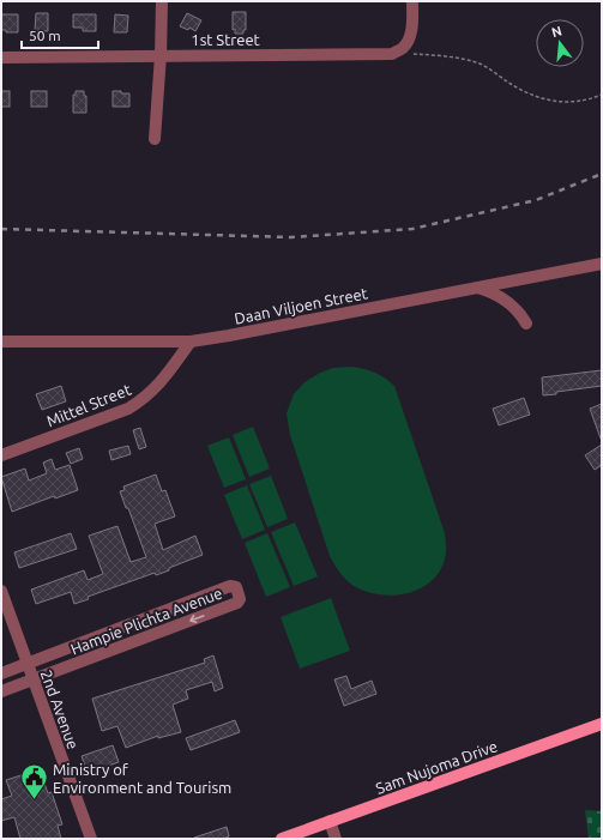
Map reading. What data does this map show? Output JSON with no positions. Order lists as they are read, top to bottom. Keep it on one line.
{"streets":{"main road":["Sam Nujoma Drive"],"street":["1st Street","Daan Viljoen Street","Mittel Street","Hampie Plichta Avenue","2nd Avenue"]},"crossings":[["Daan Viljoen Street","Mittel Street"],["Hampie Plichta Avenue","2nd Avenue"]],"places":{"public building":["Ministry of Environment and Tourism"]},"scale_bar":"50 m","north":"top"}
